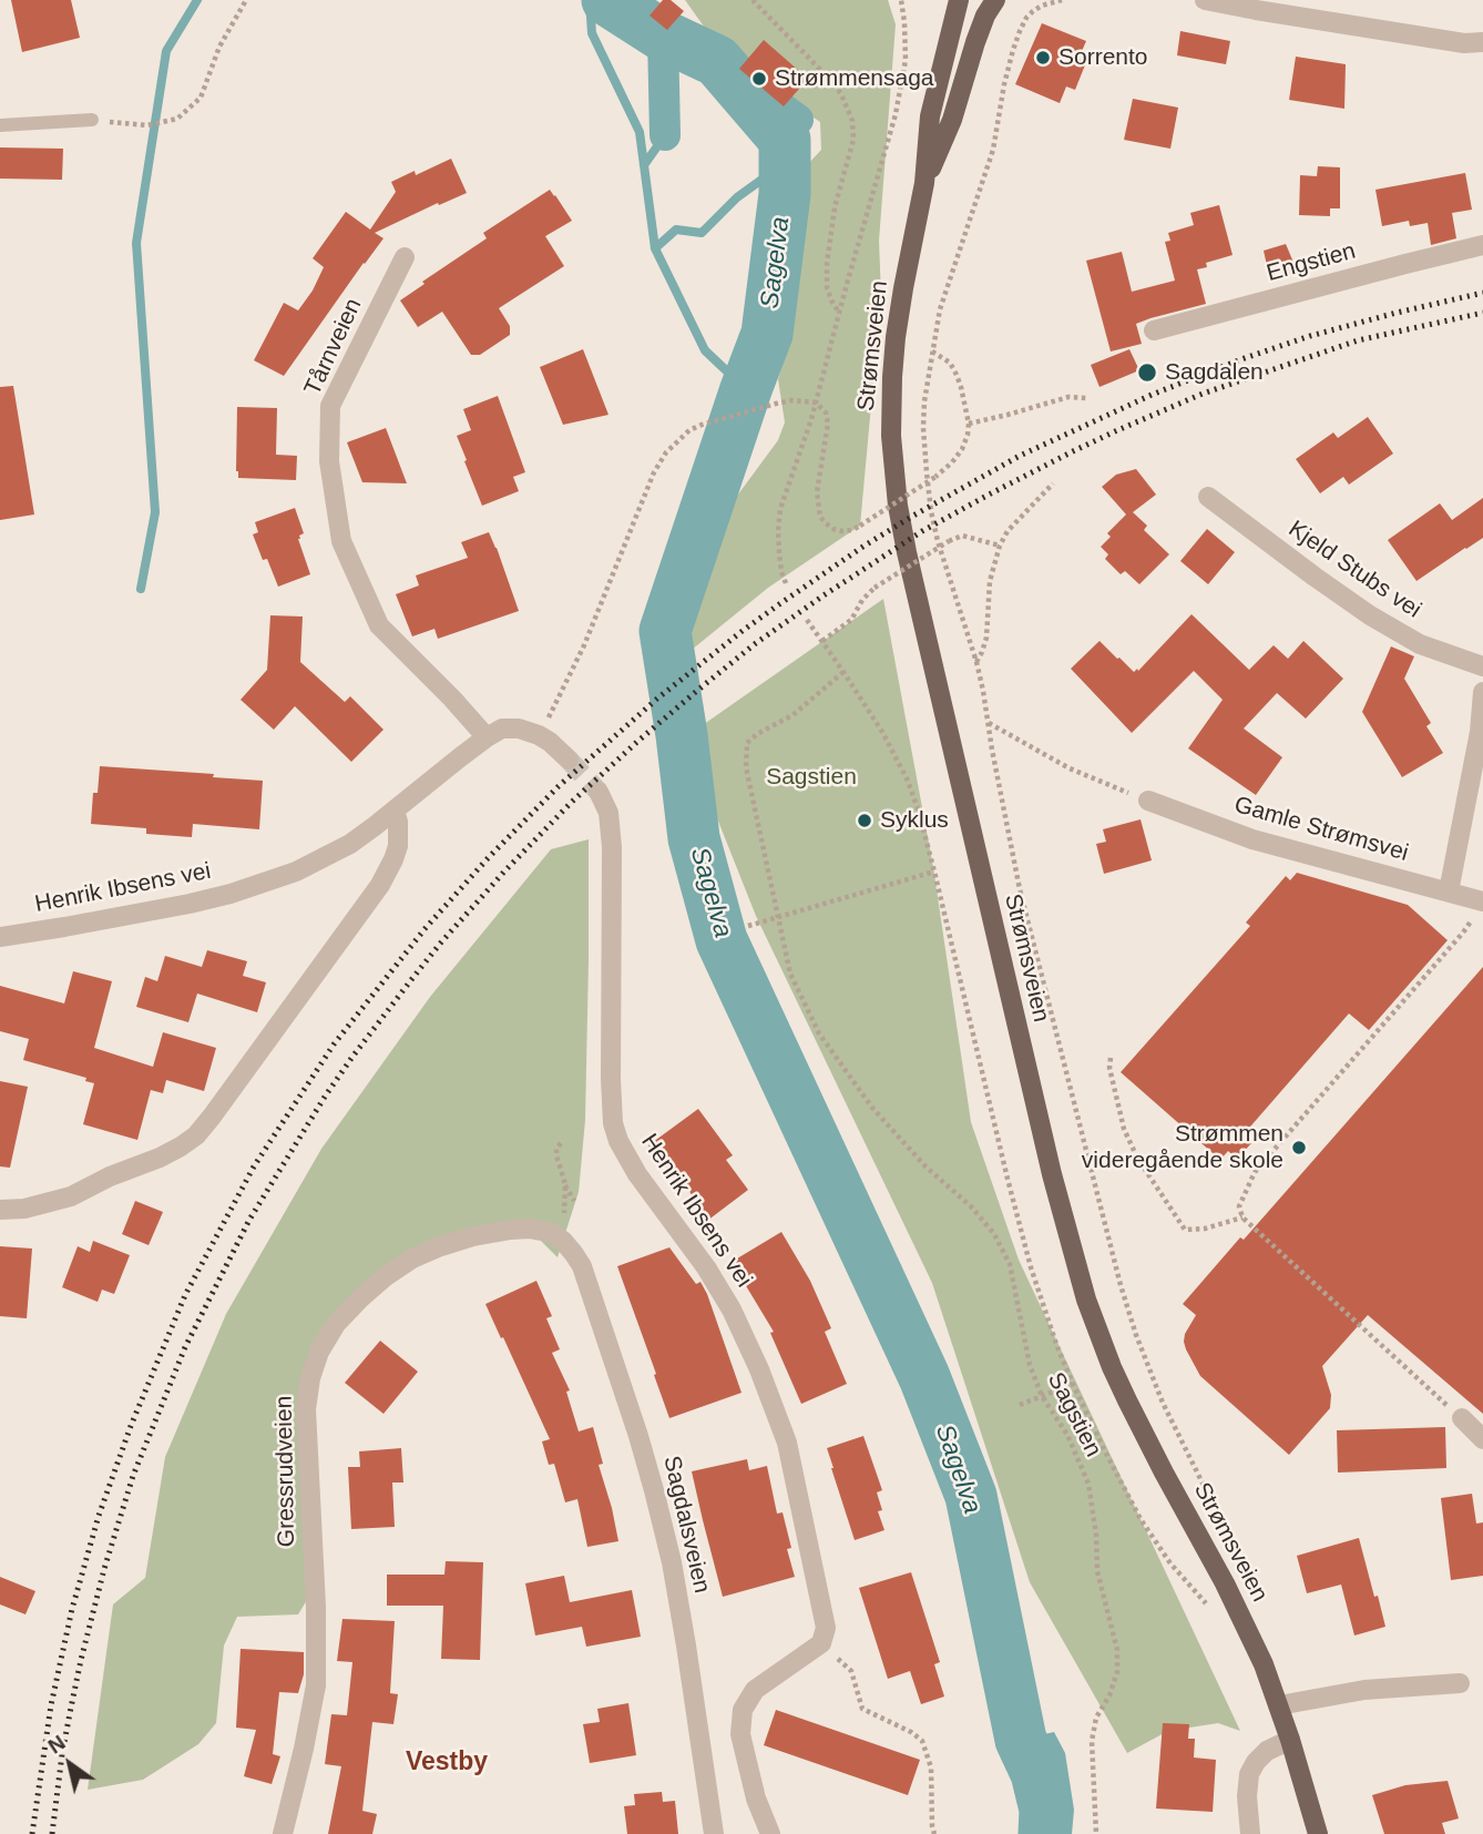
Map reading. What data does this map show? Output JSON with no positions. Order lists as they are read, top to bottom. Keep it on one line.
{"streets":{"main road":["Strømsveien"],"street":["Engstien","Tårnveien","Kjeld Stubs vei","Gamle Strømsvei","Henrik Ibsens vei","Gressrudveien","Sagdalsveien"],"path":["Sagstien"]},"crossings":[["Tårnveien","Henrik Ibsens vei"],["Gressrudveien","Sagdalsveien"]],"districts":["Vestby"],"water":["Sagelva"],"parks":["Sagstien"],"places":["Sorrento","Strømmensaga","Sagdalen","Syklus","Strømmen videregående skole"],"north":"top left"}
